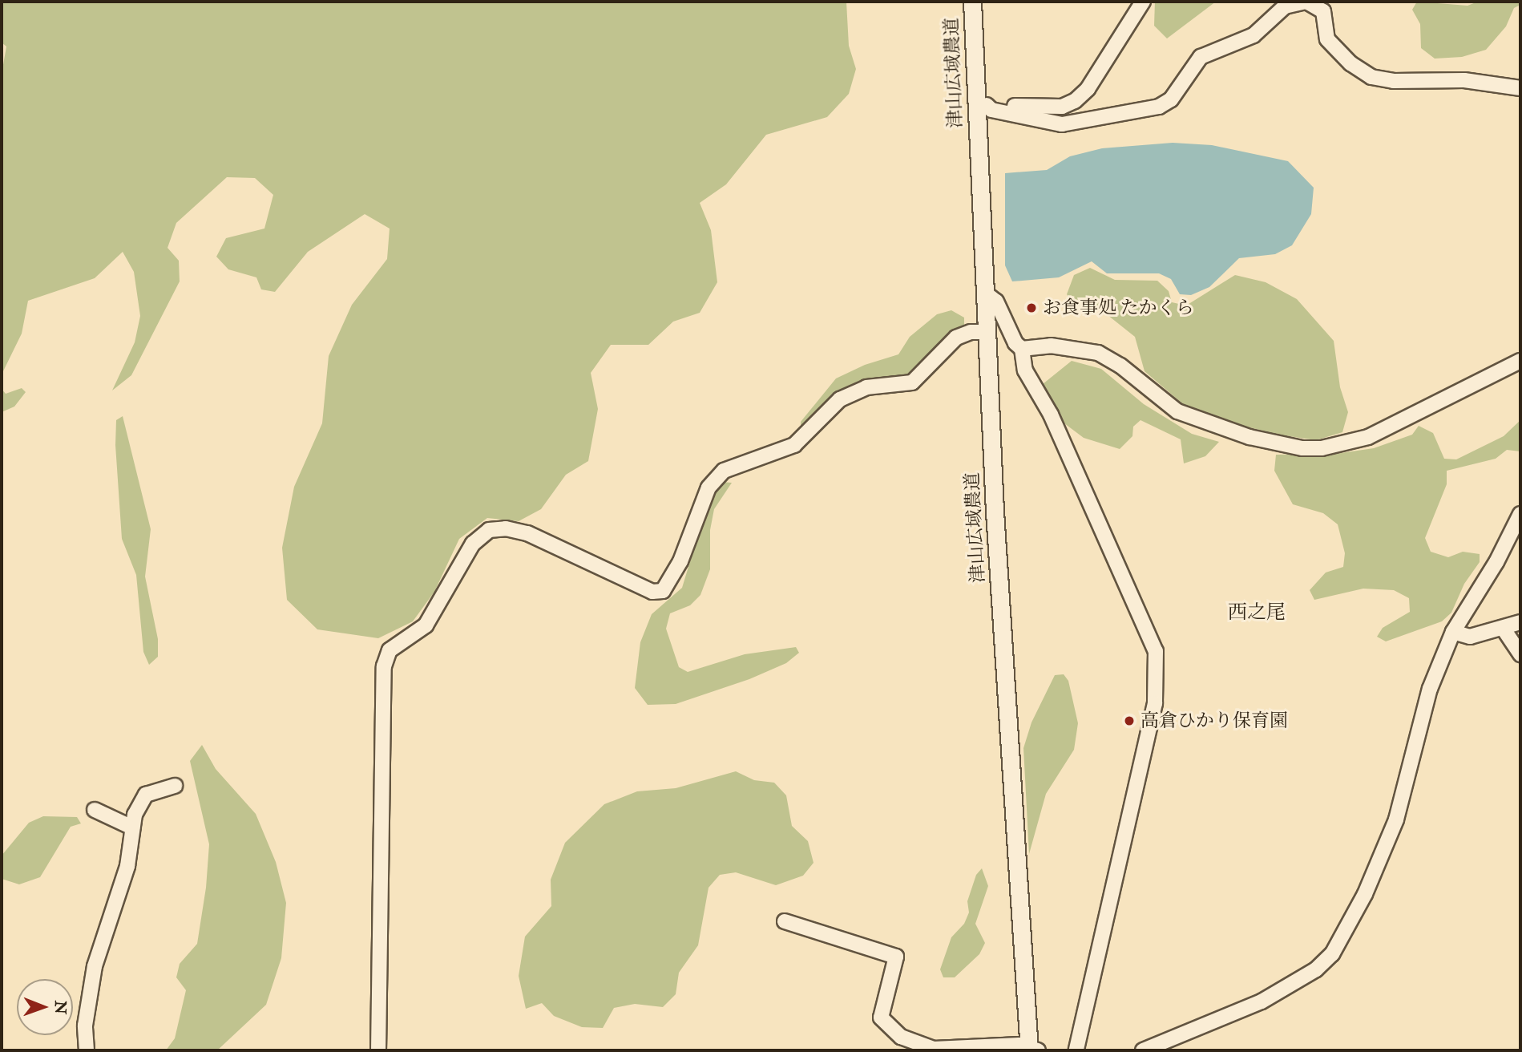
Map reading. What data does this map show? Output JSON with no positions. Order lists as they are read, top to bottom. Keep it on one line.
{"streets":{"street":["津山広域農道"]},"districts":["西之尾"],"places":["お食事処 たかくら","高倉ひかり保育園"],"north":"right"}
